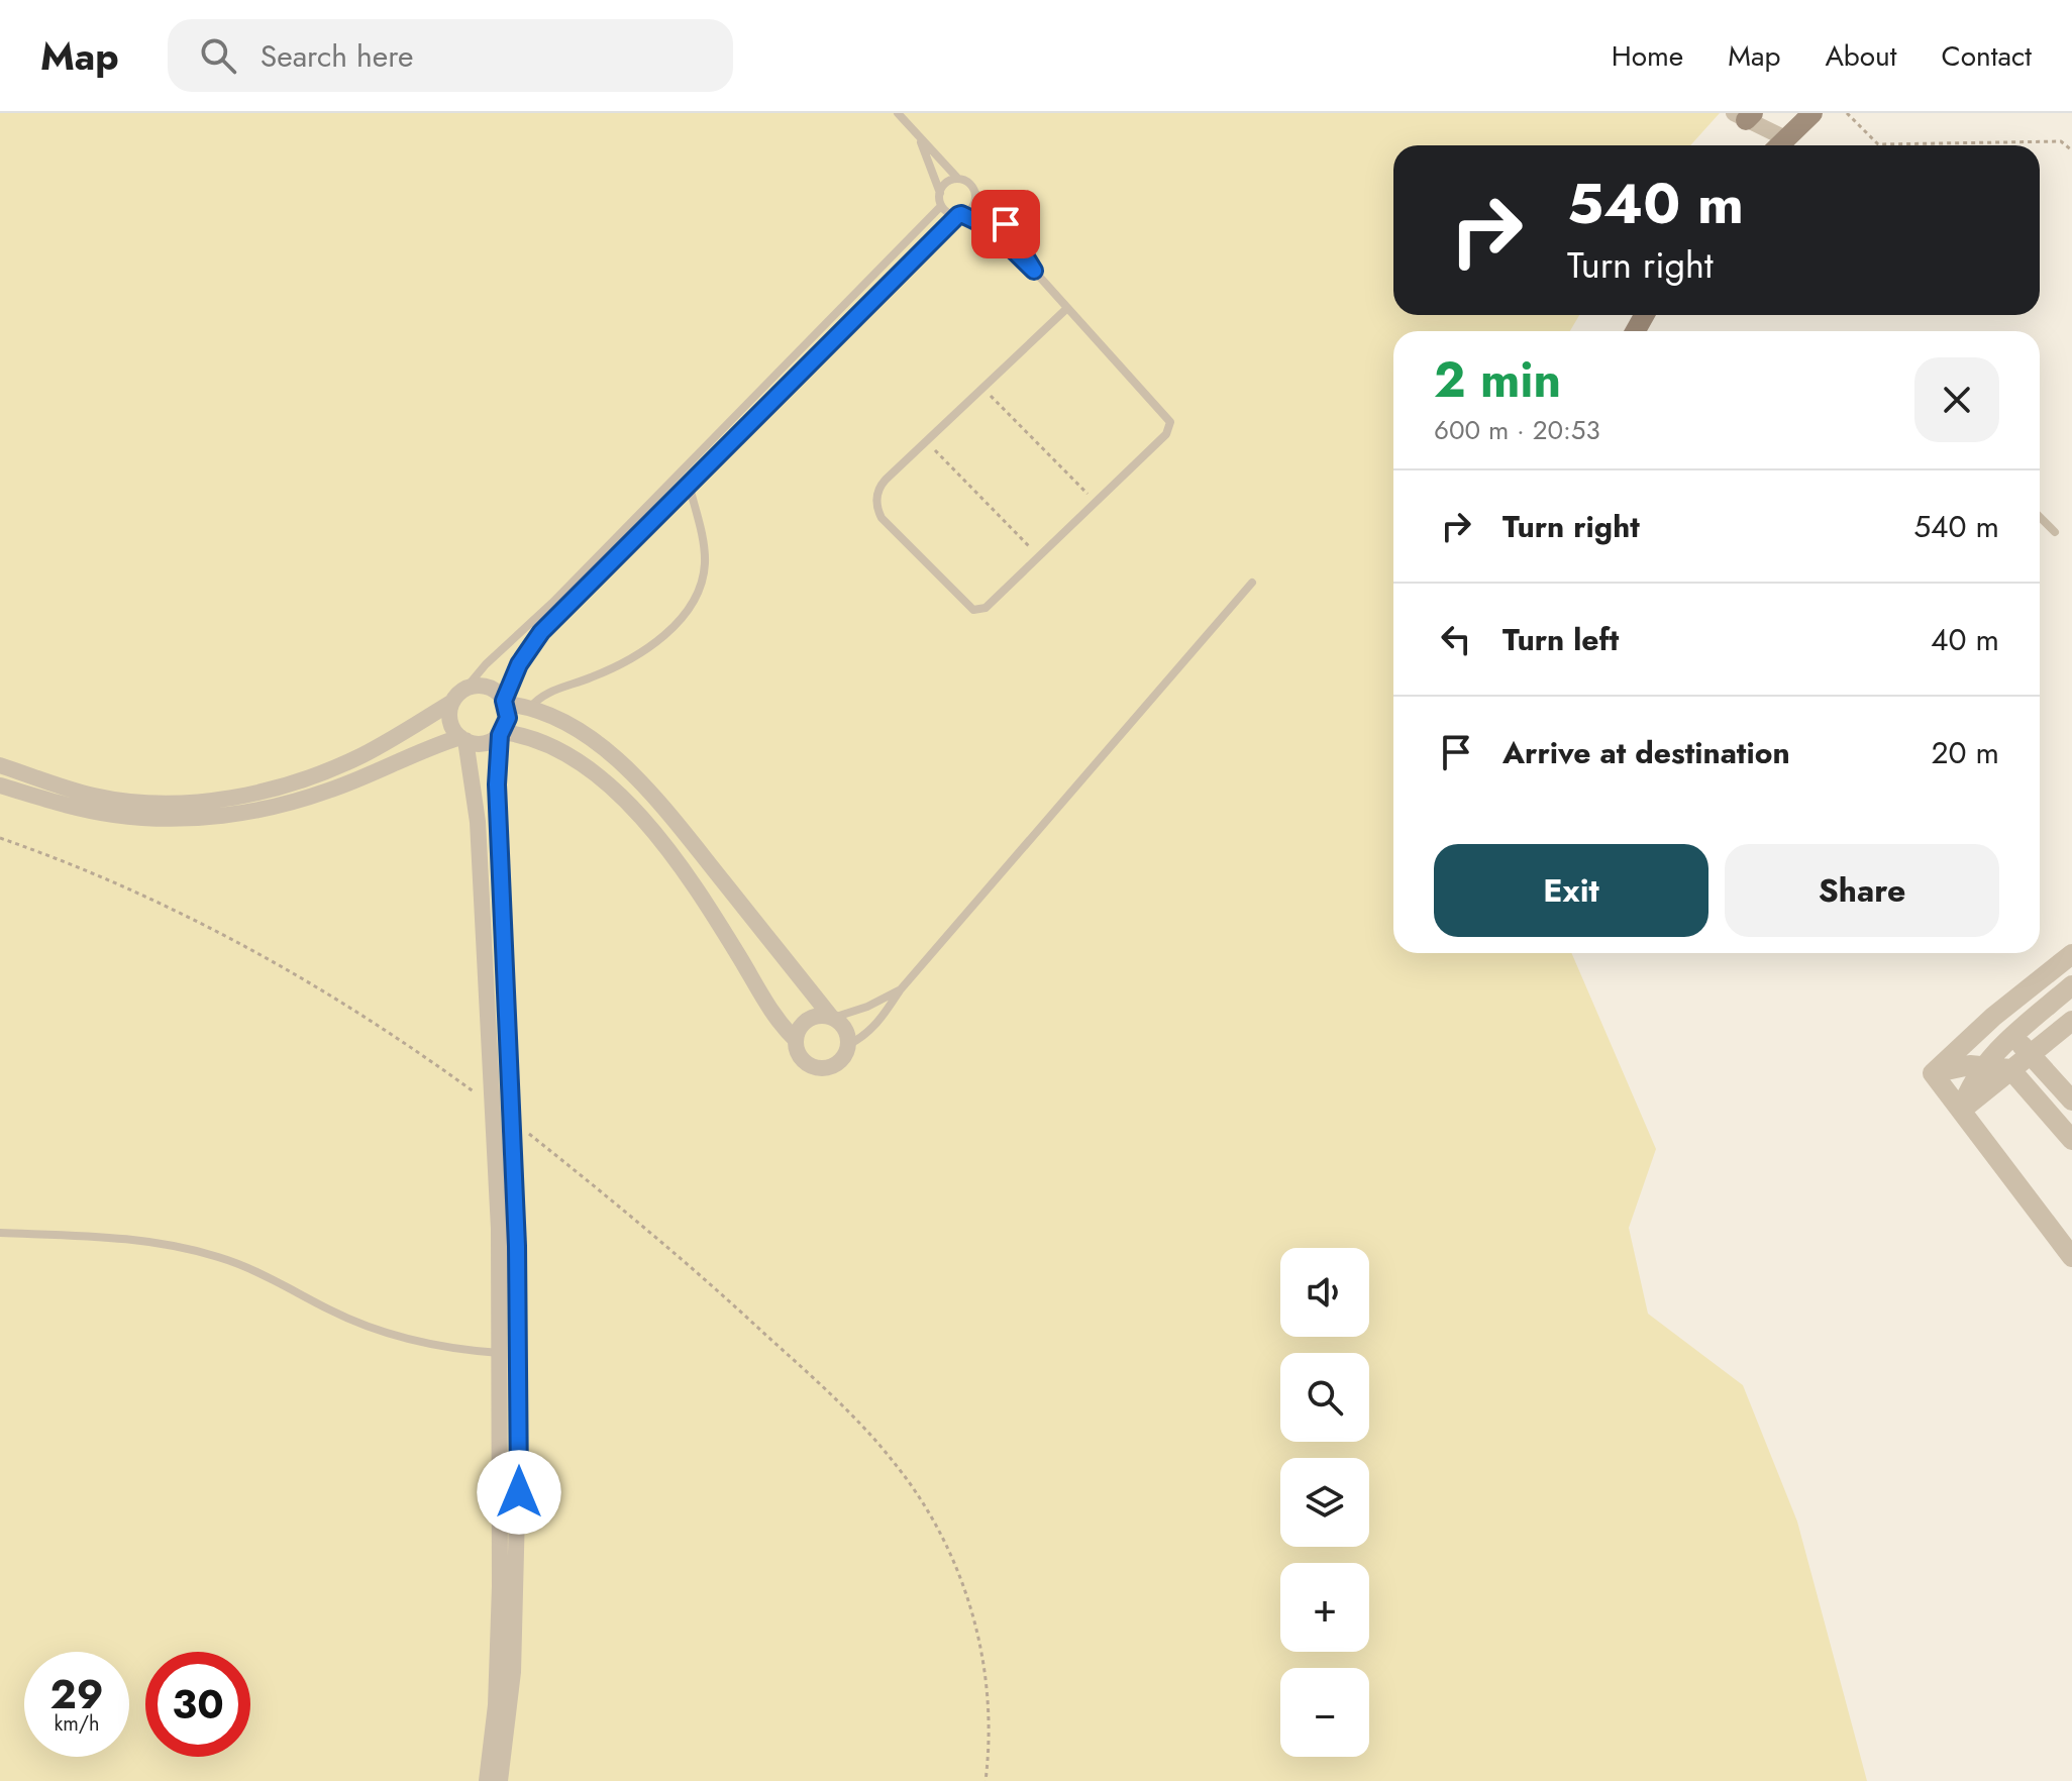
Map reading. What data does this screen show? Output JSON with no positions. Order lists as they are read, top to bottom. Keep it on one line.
{"page":{"header":"Map","search":"Search here","nav":["Home","Map","About","Contact"],"turn":["540 m","Turn right"],"heading":["2 min","600 m · 20:53"],"list":[{"name":"Turn right","value":"540 m"},{"name":"Turn left","value":"40 m"},{"name":"Arrive at destination","value":"20 m"}],"buttons":["Exit","Share"],"map_buttons":["+","−"],"speed":"29 km/h","limit":"30"}}
